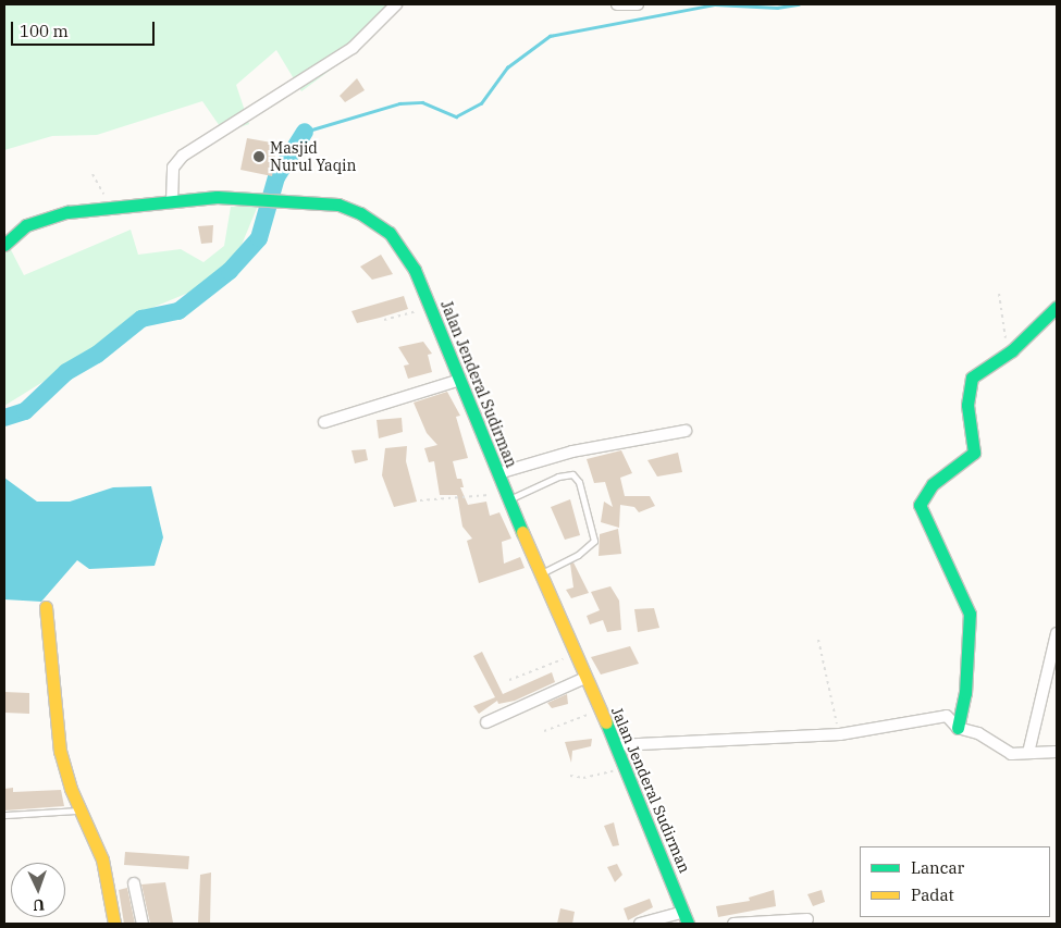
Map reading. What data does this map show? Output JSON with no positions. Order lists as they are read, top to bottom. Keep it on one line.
{"streets":{"main road":["Jalan Jenderal Sudirman"]},"places":["Masjid Nurul Yaqin"],"legend":["Lancar","Padat"],"scale_bar":"100 m","north":"bottom"}
